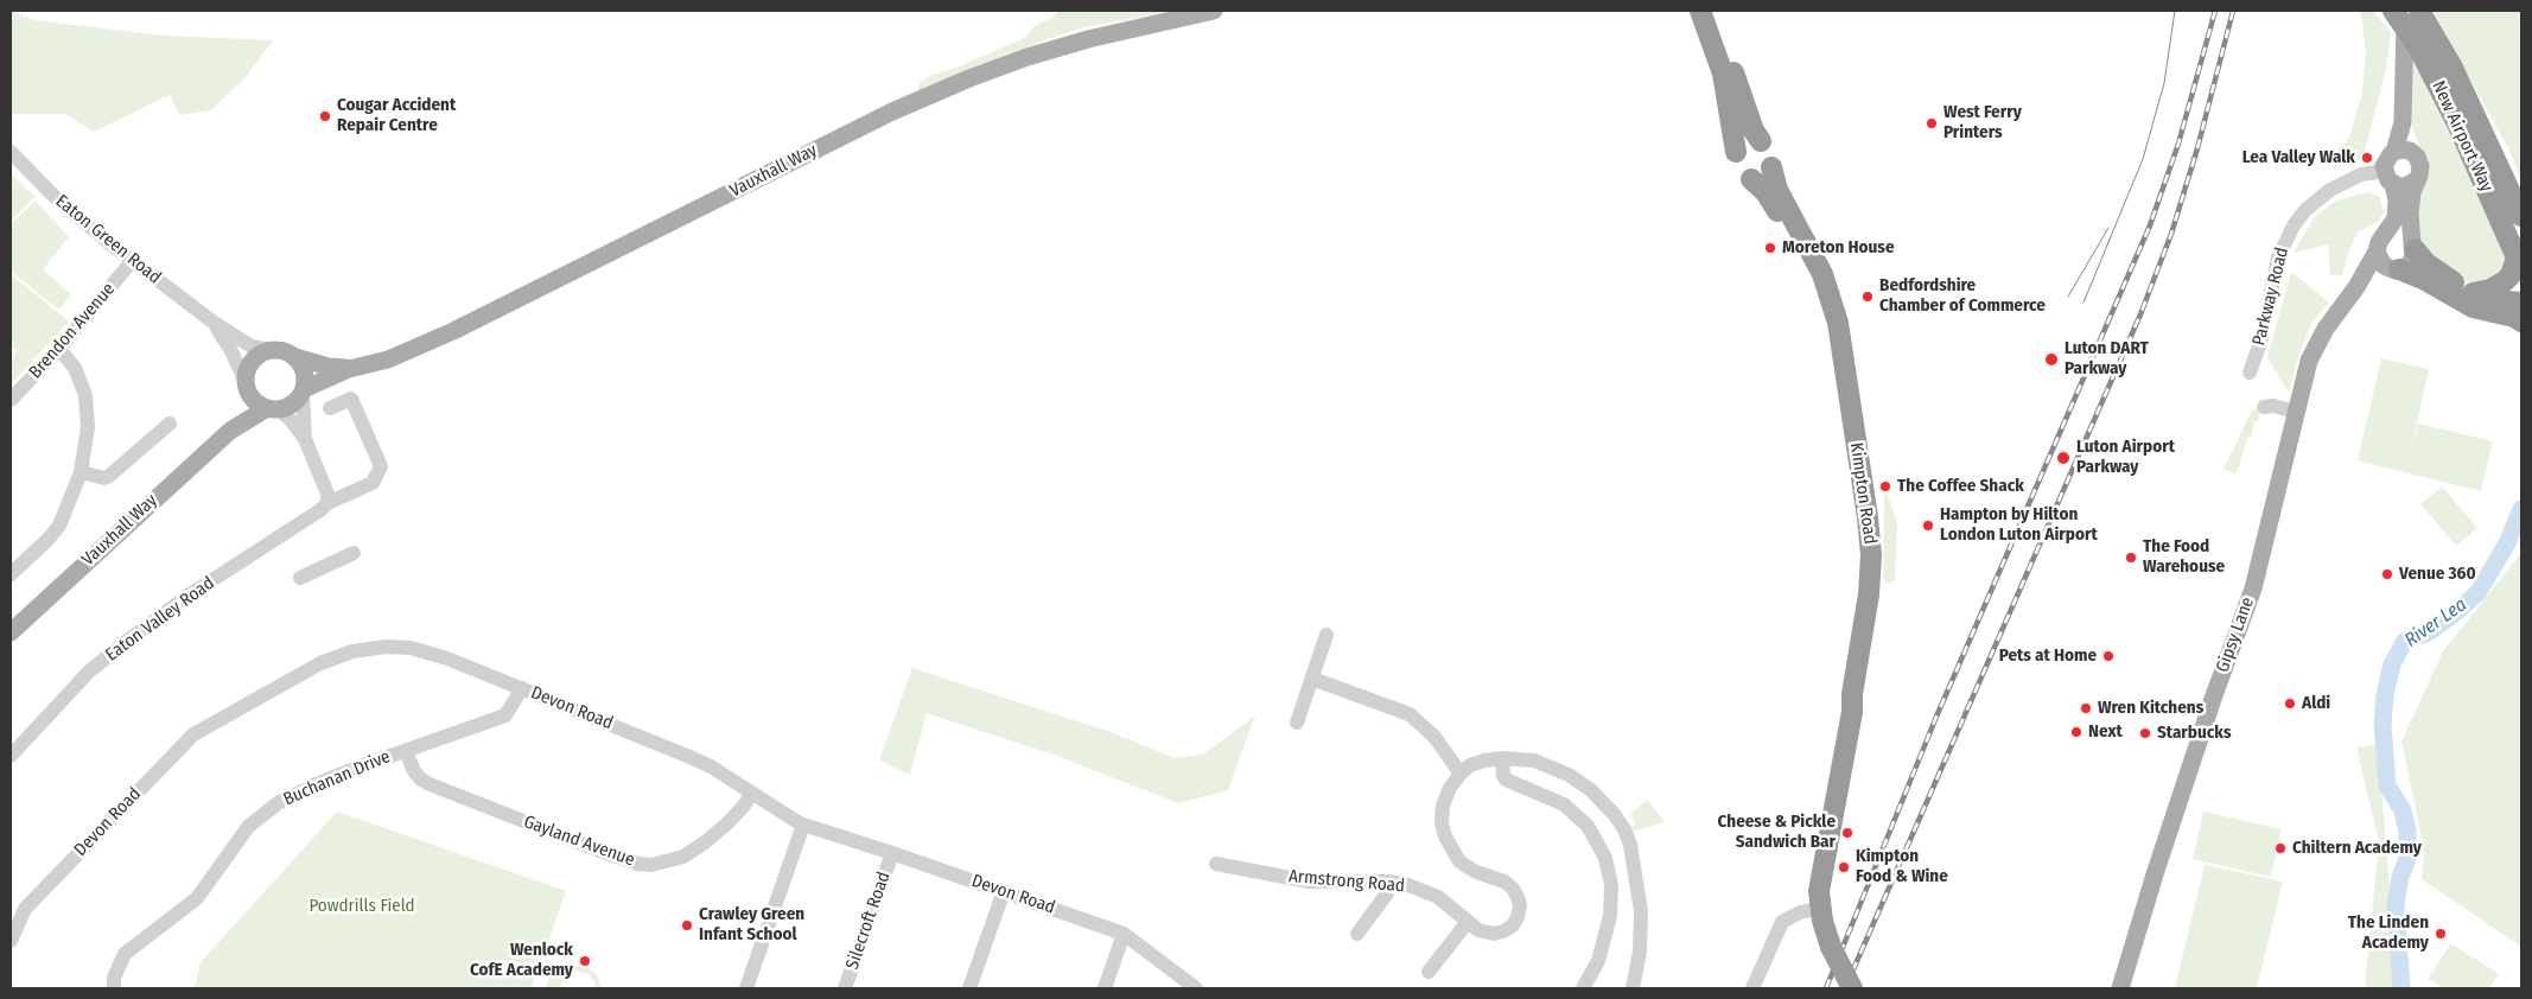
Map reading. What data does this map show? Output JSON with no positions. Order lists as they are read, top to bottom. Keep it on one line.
{"streets":{"highway":["New Airport Way","Kimpton Road"],"main road":["Vauxhall Way","Gipsy Lane"],"street":["Eaton Green Road","Parkway Road","Brendon Avenue","Eaton Valley Road","Devon Road","Buchanan Drive","Gayland Avenue","Armstrong Road","Silecroft Road"]},"crossings":[["Vauxhall Way","Eaton Green Road"],["Eaton Green Road","Brendon Avenue"],["Parkway Road","Gipsy Lane"],["Devon Road","Buchanan Drive"],["Devon Road","Gayland Avenue"],["Devon Road","Silecroft Road"],["Buchanan Drive","Gayland Avenue"]],"water":["River Lea"],"parks":["Powdrills Field"],"places":["Cougar Accident Repair Centre","West Ferry Printers","Lea Valley Walk","Moreton House","Bedfordshire Chamber of Commerce","Luton DART Parkway","Luton Airport Parkway","The Coffee Shack","Hampton by Hilton London Luton Airport","The Food Warehouse","Venue 360","Pets at Home","Aldi","Wren Kitchens","Next","Starbucks","Cheese & Pickle Sandwich Bar","Chiltern Academy","Kimpton Food & Wine","Crawley Green Infant School","The Linden Academy","Wenlock CofE Academy"]}
